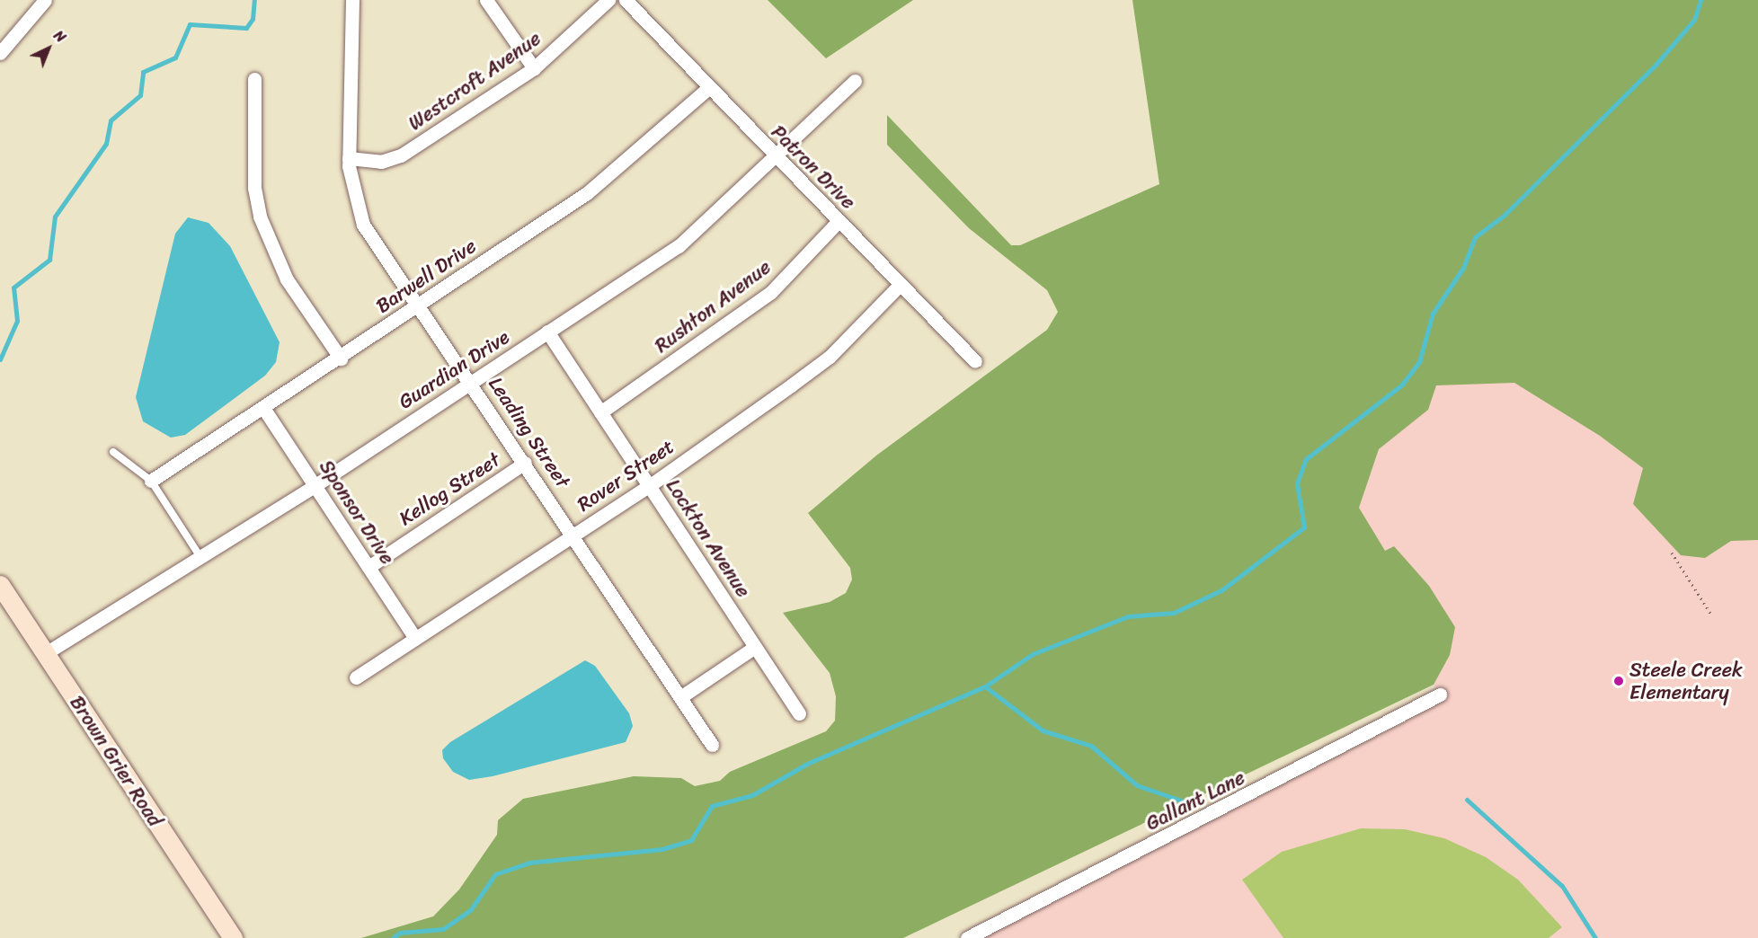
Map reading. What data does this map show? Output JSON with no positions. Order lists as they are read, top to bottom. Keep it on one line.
{"streets":{"main road":["Brown Grier Road"],"street":["Westcroft Avenue","Patron Drive","Barwell Drive","Rushton Avenue","Guardian Drive","Leading Street","Rover Street","Kellog Street","Sponsor Drive","Lockton Avenue","Gallant Lane"]},"crossings":[["Westcroft Avenue","Leading Street"],["Patron Drive","Barwell Drive"],["Patron Drive","Rushton Avenue"],["Patron Drive","Guardian Drive"],["Patron Drive","Rover Street"],["Barwell Drive","Leading Street"],["Barwell Drive","Sponsor Drive"],["Rushton Avenue","Lockton Avenue"],["Guardian Drive","Leading Street"],["Guardian Drive","Sponsor Drive"],["Guardian Drive","Lockton Avenue"],["Guardian Drive","Brown Grier Road"],["Leading Street","Rover Street"],["Leading Street","Kellog Street"],["Rover Street","Sponsor Drive"],["Rover Street","Lockton Avenue"],["Kellog Street","Sponsor Drive"]],"places":["Steele Creek Elementary"],"north":"top right"}
